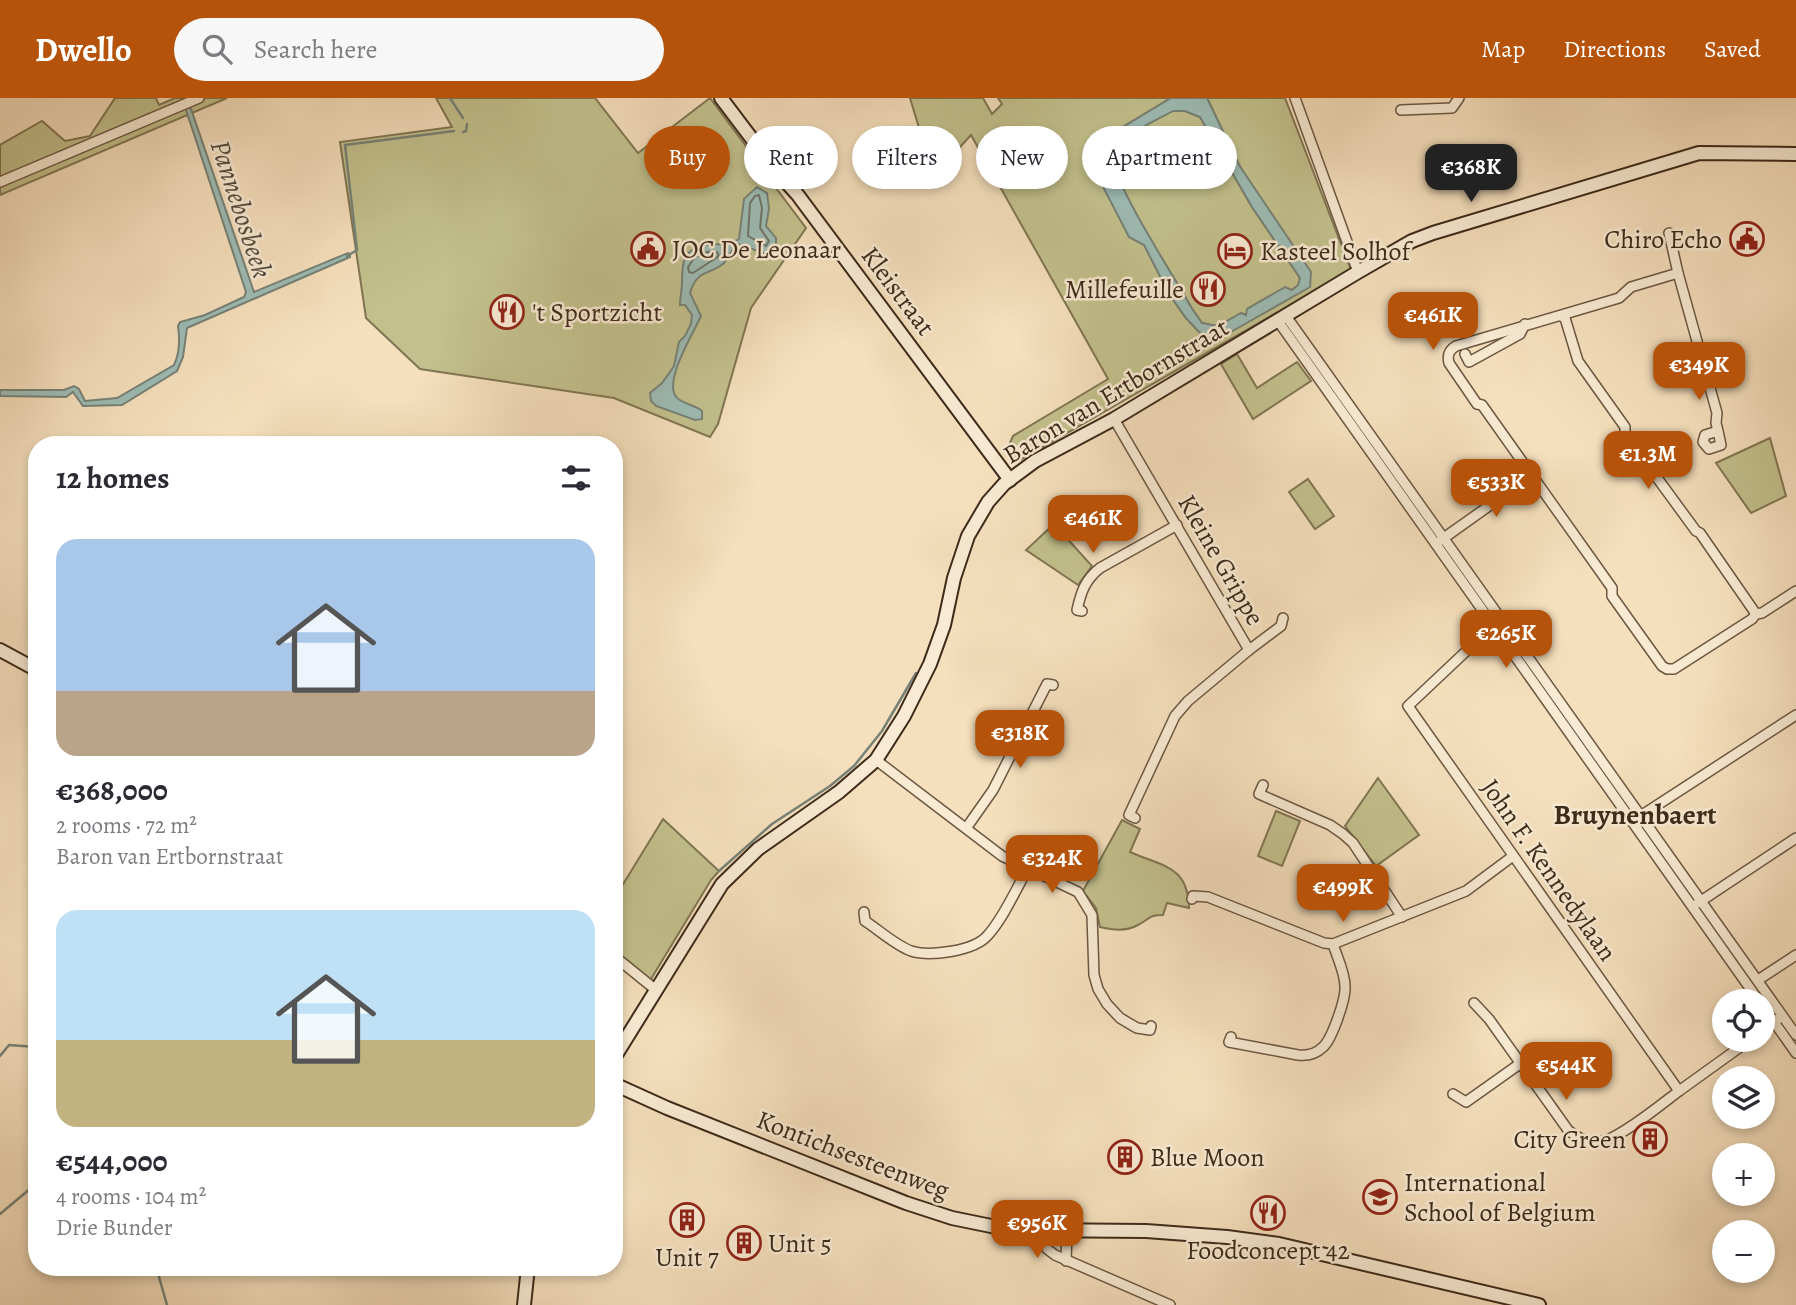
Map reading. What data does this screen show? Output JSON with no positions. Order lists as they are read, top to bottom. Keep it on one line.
{"streets":{"street":["Kleistraat","Baron van Ertbornstraat","Kleine Grippe","John F. Kennedylaan","Kontichsesteenweg"]},"crossings":[["Kleistraat","Baron van Ertbornstraat"],["Baron van Ertbornstraat","Kleine Grippe"]],"districts":["Bruynenbaert"],"water":["Pannebosbeek"],"places":{"public building":["Chiro Echo","JOC De Leonaar"],"hotel":["Kasteel Solhof"],"restaurant":["Millefeuille","'t Sportzicht","Foodconcept 42"],"building":["City Green","Blue Moon","Unit 7","Unit 5"],"school or university":["International School of Belgium"]},"page":{"header":"Dwello","search":"Search here","nav":["Map","Directions","Saved"],"chip":["Buy","Rent","Filters","New","Apartment"],"price":["€368K","€461K","€349K","€1.3M","€533K","€461K","€265K","€318K","€324K","€499K","€544K","€956K"],"heading":"12 homes","list":[{"name":"€368,000","note":"2 rooms · 72 m² · Baron van Ertbornstraat"},{"name":"€544,000","note":"4 rooms · 104 m² · Drie Bunder"}],"map_buttons":["+","−"]}}
